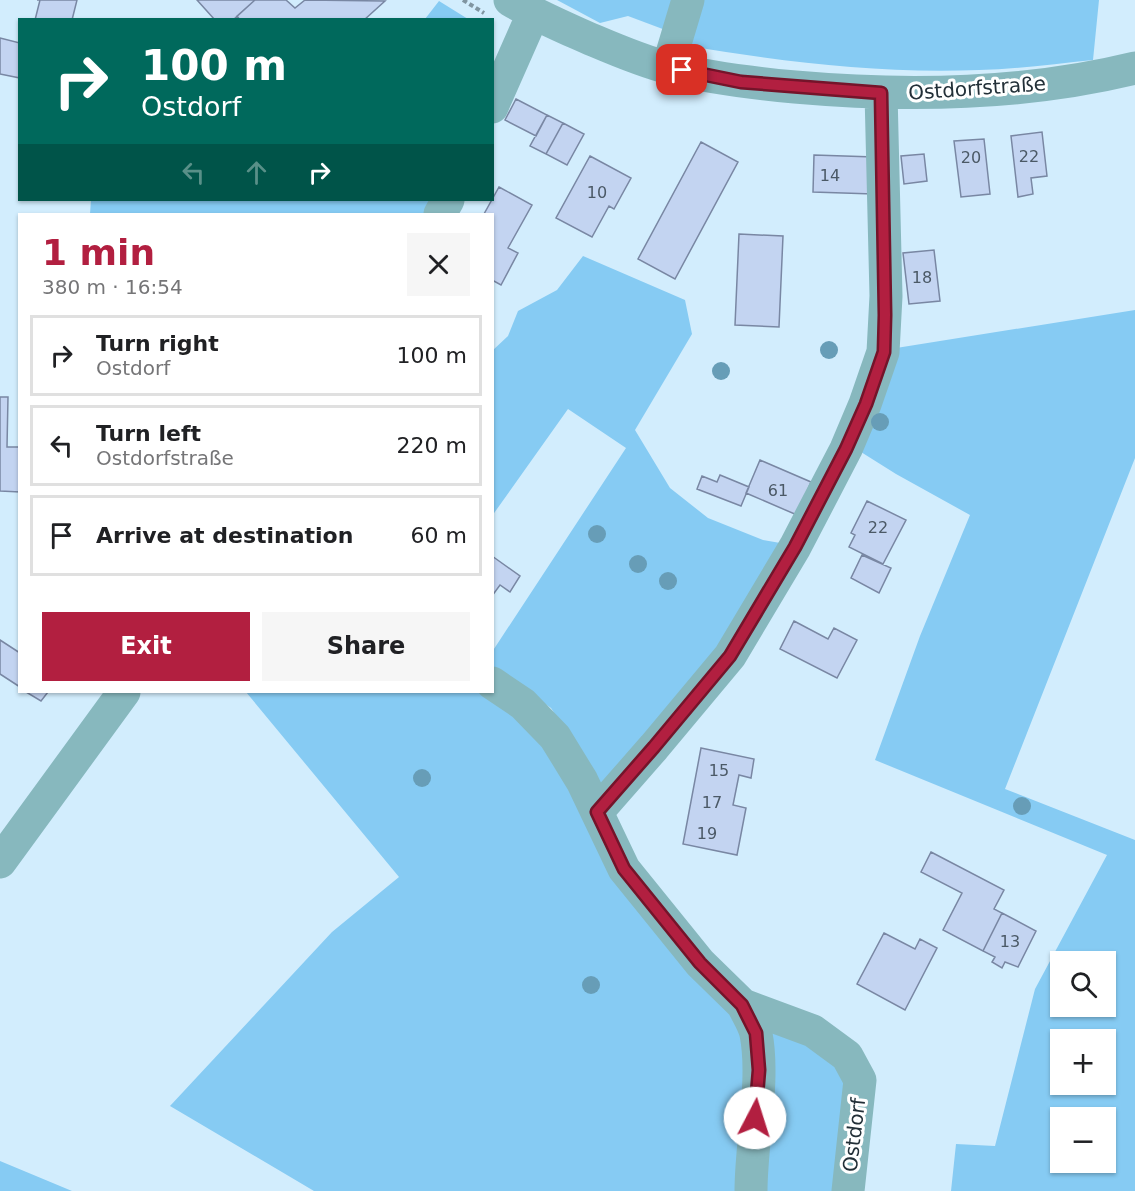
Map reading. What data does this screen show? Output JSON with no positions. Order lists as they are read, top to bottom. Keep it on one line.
{"streets":{"street":["Ostdorfstraße","Ostdorf"]},"house_numbers":["22","20","14","10","18","61","22","15","17","19","13"],"page":{"turn":["100 m","Ostdorf"],"heading":["1 min","380 m · 16:54"],"list":[{"name":"Turn right","note":"Ostdorf","value":"100 m"},{"name":"Turn left","note":"Ostdorfstraße","value":"220 m"},{"name":"Arrive at destination","value":"60 m"}],"buttons":["Exit","Share"],"map_buttons":["+","−"]}}
